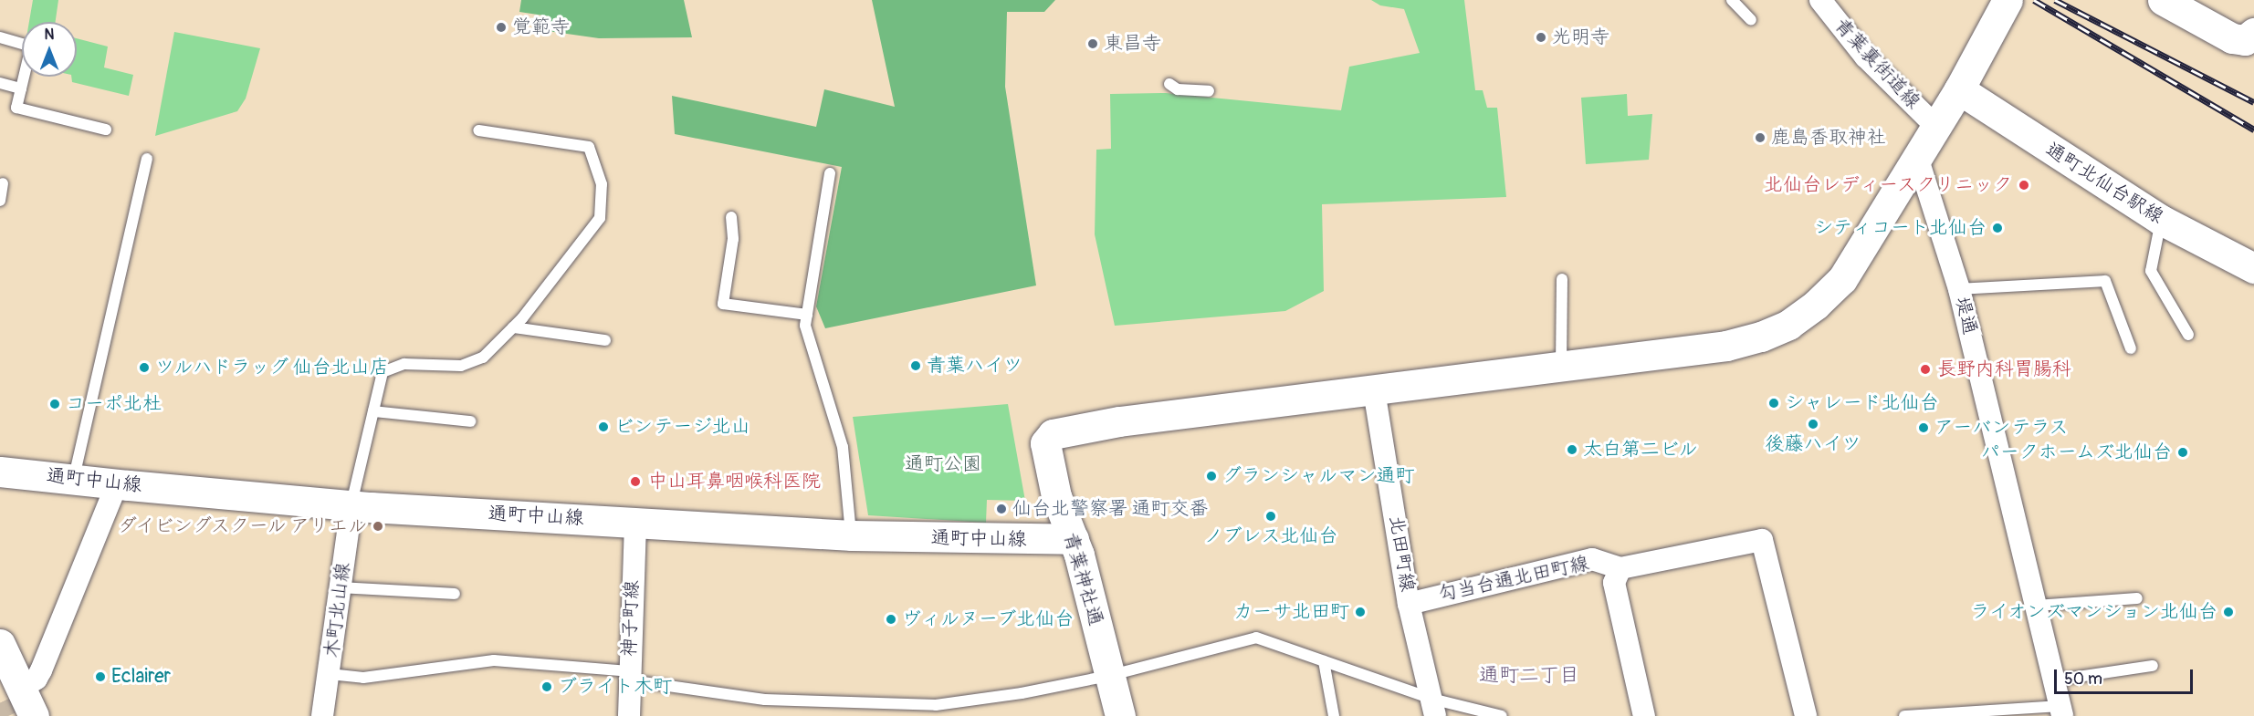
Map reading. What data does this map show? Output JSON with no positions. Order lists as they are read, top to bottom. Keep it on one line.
{"streets":{"street":["青葉裏街道線","通町北仙台駅線","堤通","通町中山線","北田町線","青葉神社通","勾当台通北田町線","木町北山線","神子町線"]},"crossings":[["通町中山線","青葉神社通"],["通町中山線","木町北山線"],["通町中山線","神子町線"],["北田町線","青葉神社通"],["北田町線","勾当台通北田町線"]],"districts":["通町二丁目"],"parks":["通町公園"],"places":["覚範寺","光明寺","東昌寺","鹿島香取神社","北仙台レディースクリニック","シティコート北仙台","青葉ハイツ","ツルハドラッグ 仙台北山店","長野内科胃腸科","シャレード北仙台","コーポ北杜","後藤ハイツ","ビンテージ北山","アーバンテラス","太白第二ビル","パークホームズ北仙台","グランシャルマン通町","中山耳鼻咽喉科医院","仙台北警察署 通町交番","ノブレス北仙台","ダイビングスクール アリエル","カーサ北田町","ライオンズマンション北仙台","ヴィルヌーブ北仙台","Eclairer","ブライト木町"],"scale_bar":"50 m","north":"top"}
